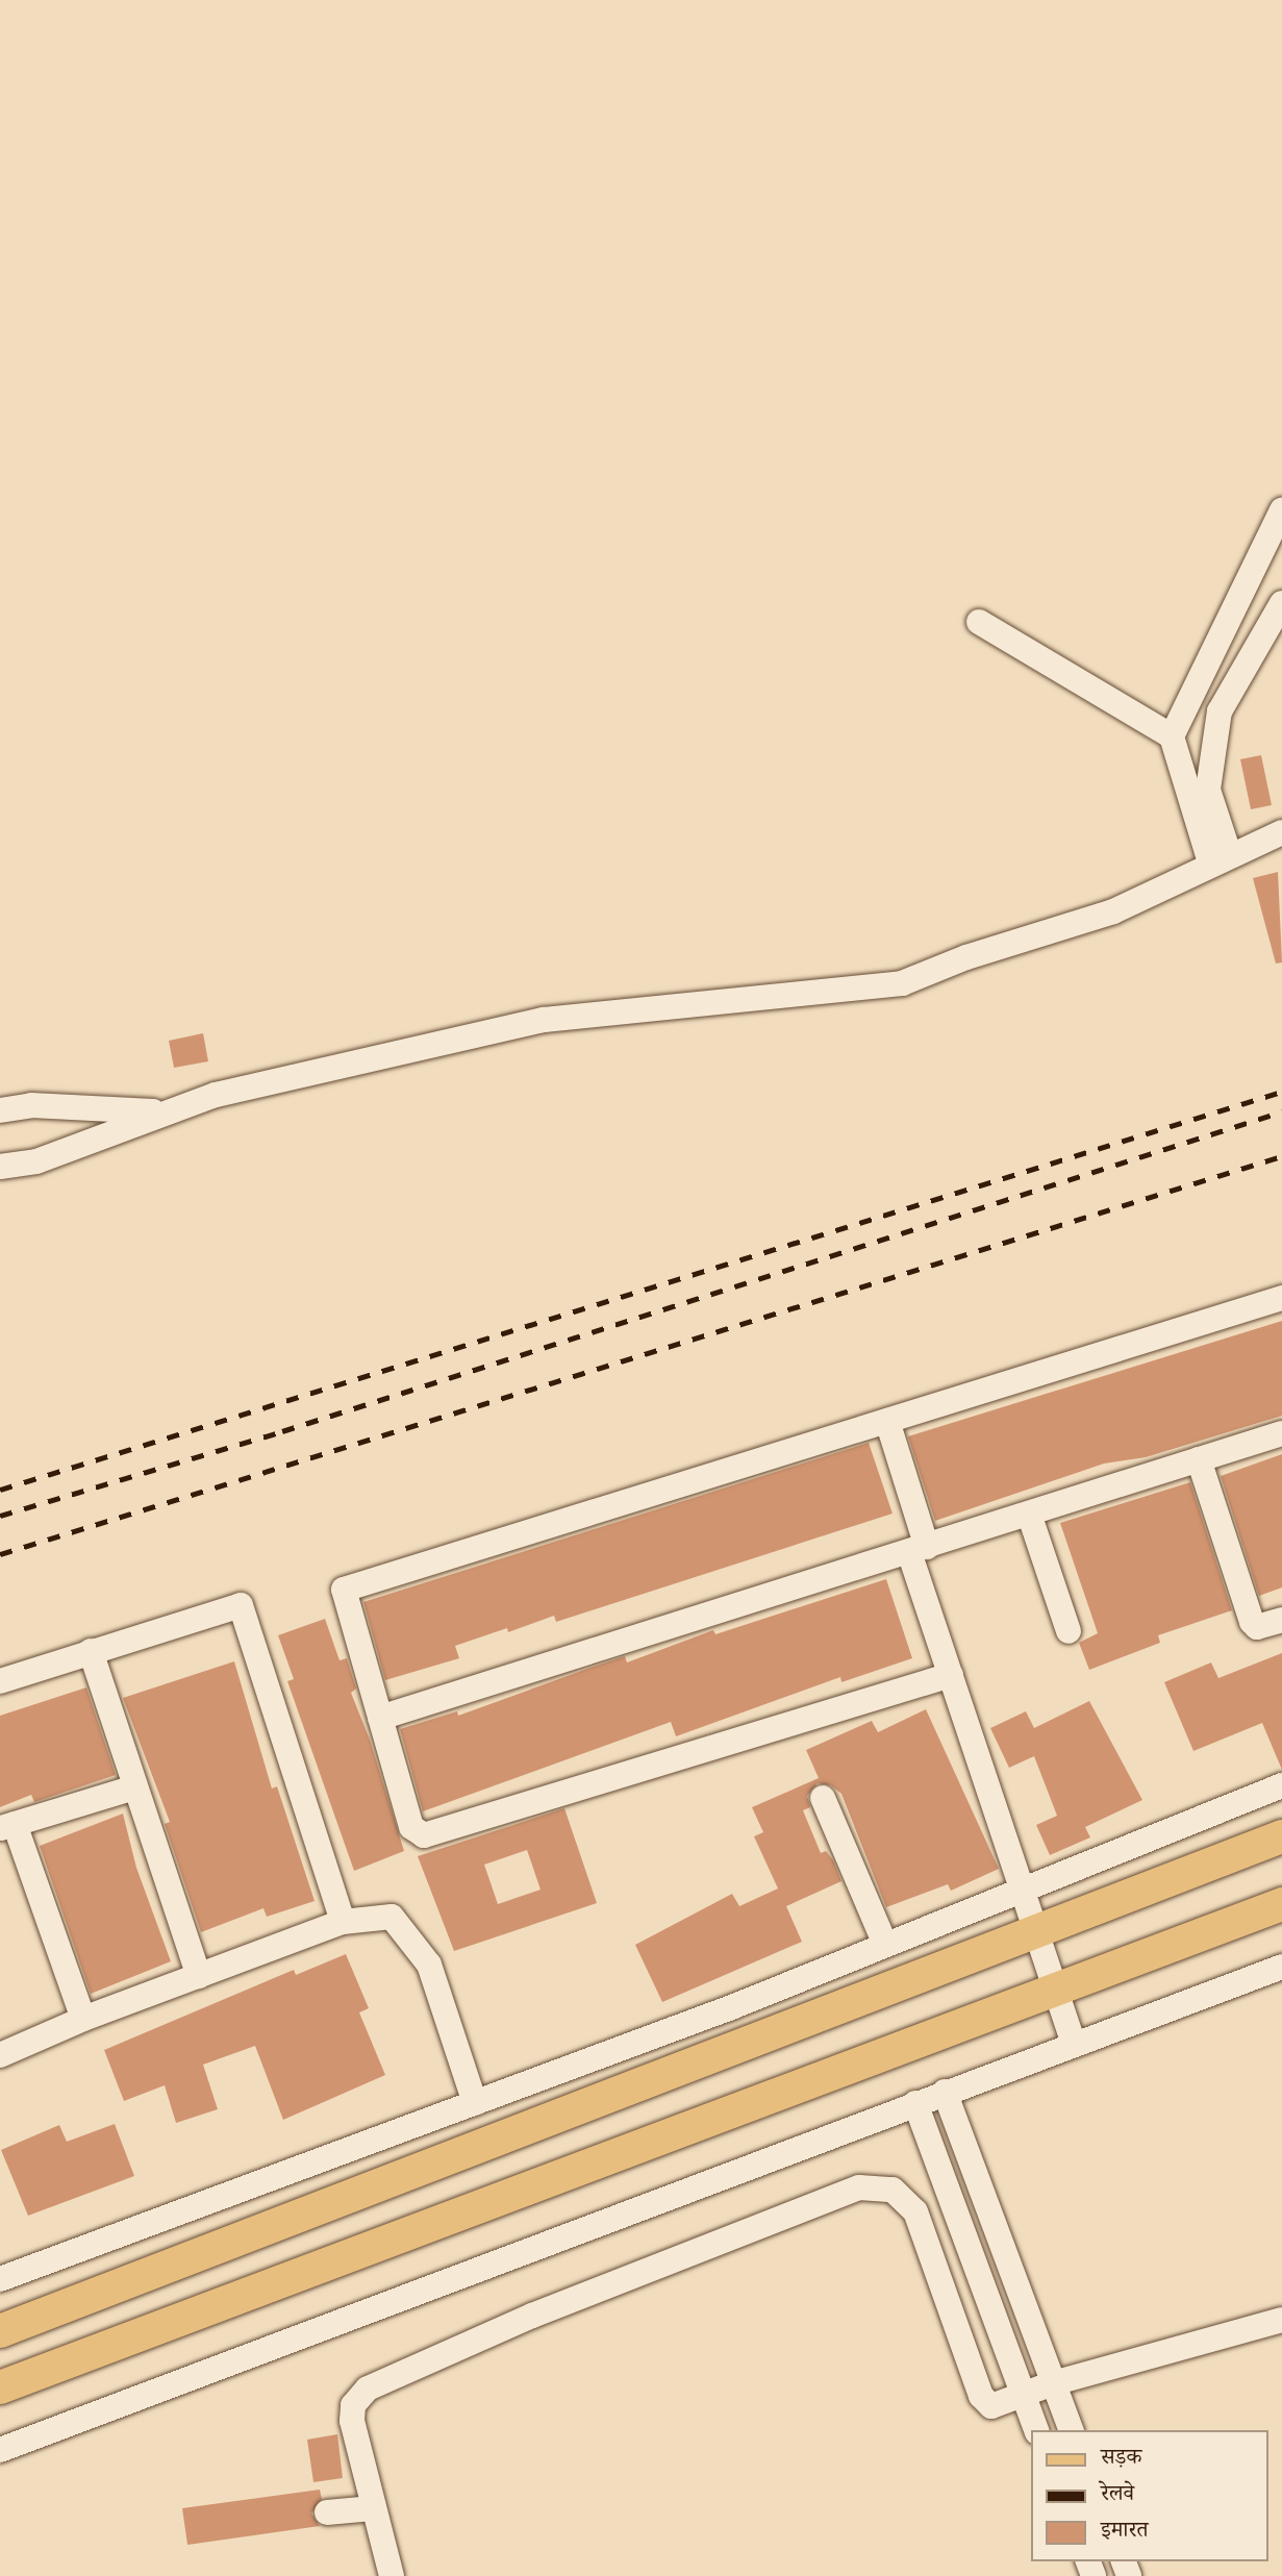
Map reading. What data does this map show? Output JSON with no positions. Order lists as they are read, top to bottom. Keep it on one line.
{"legend":["सड़क","रेलवे","इमारत"]}
